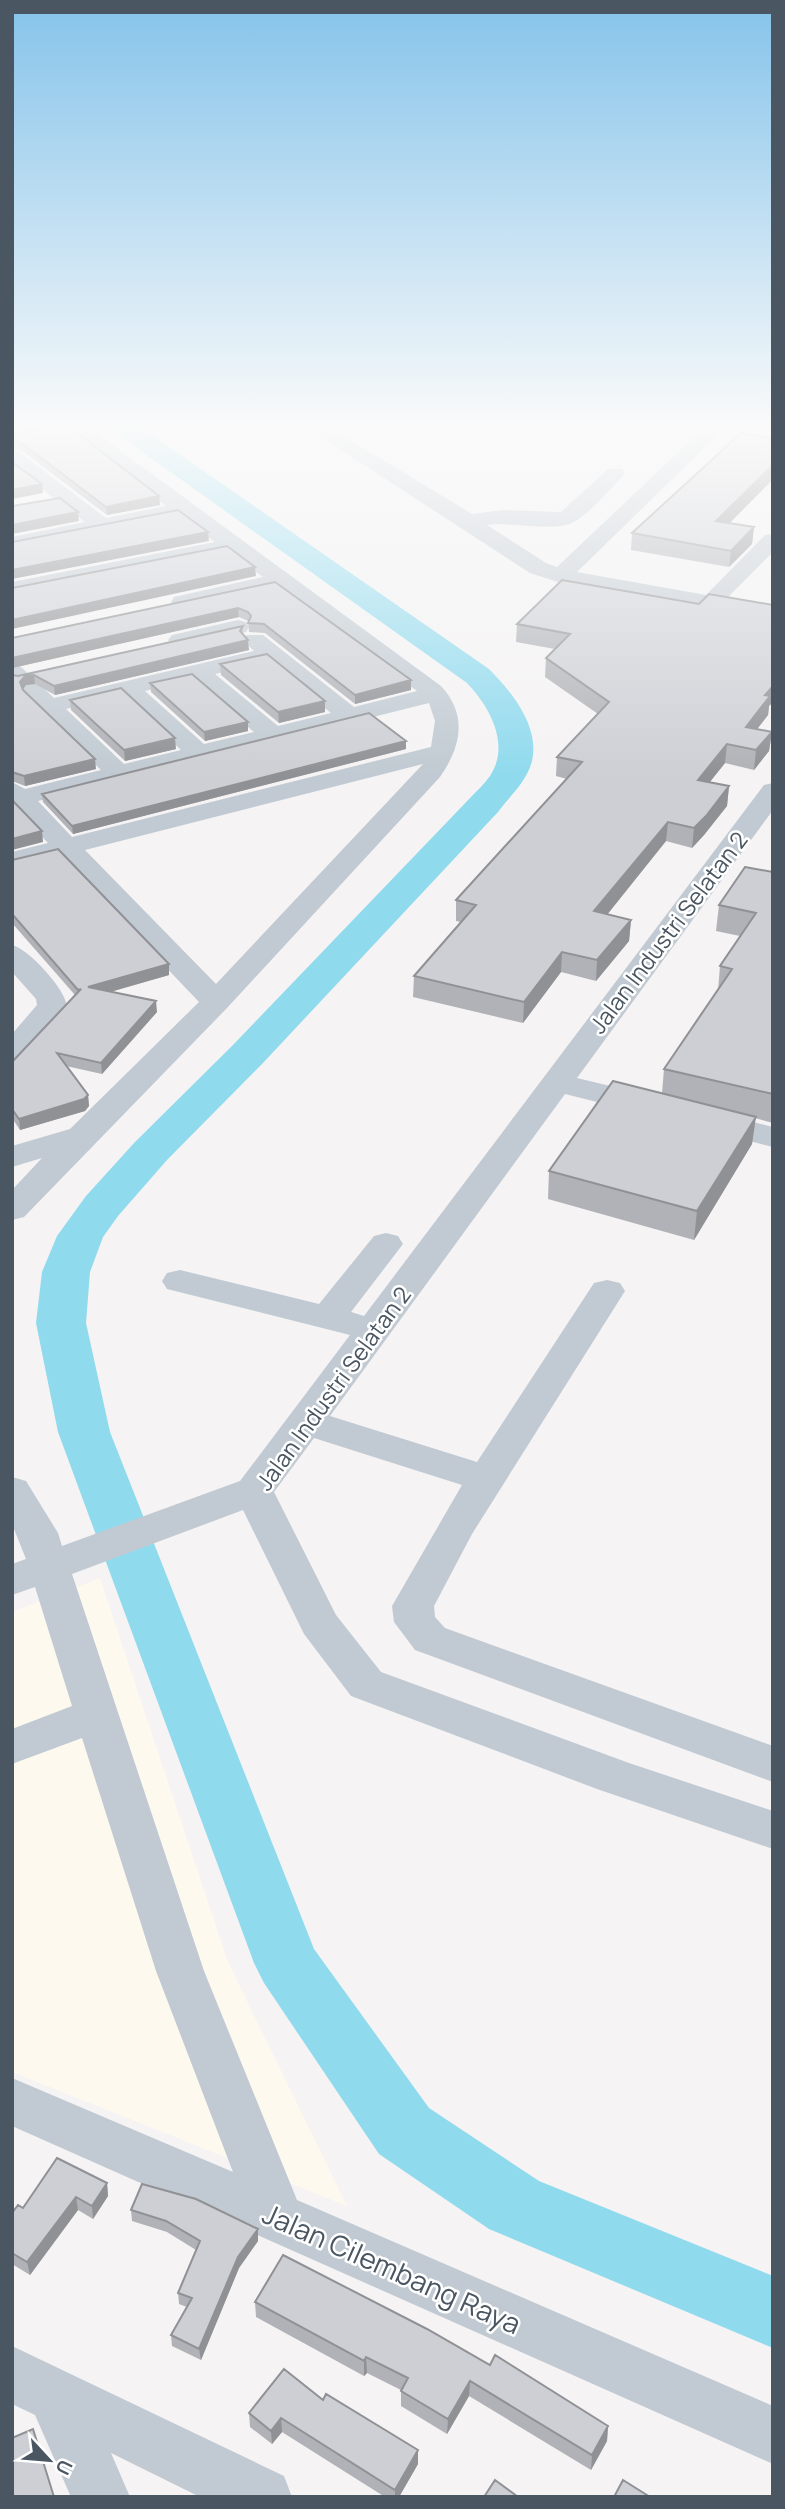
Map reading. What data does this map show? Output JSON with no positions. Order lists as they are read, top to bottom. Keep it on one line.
{"streets":{"street":["Jalan Industri Selatan 2","Jalan Cilembang Raya"]},"north":"bottom right"}
